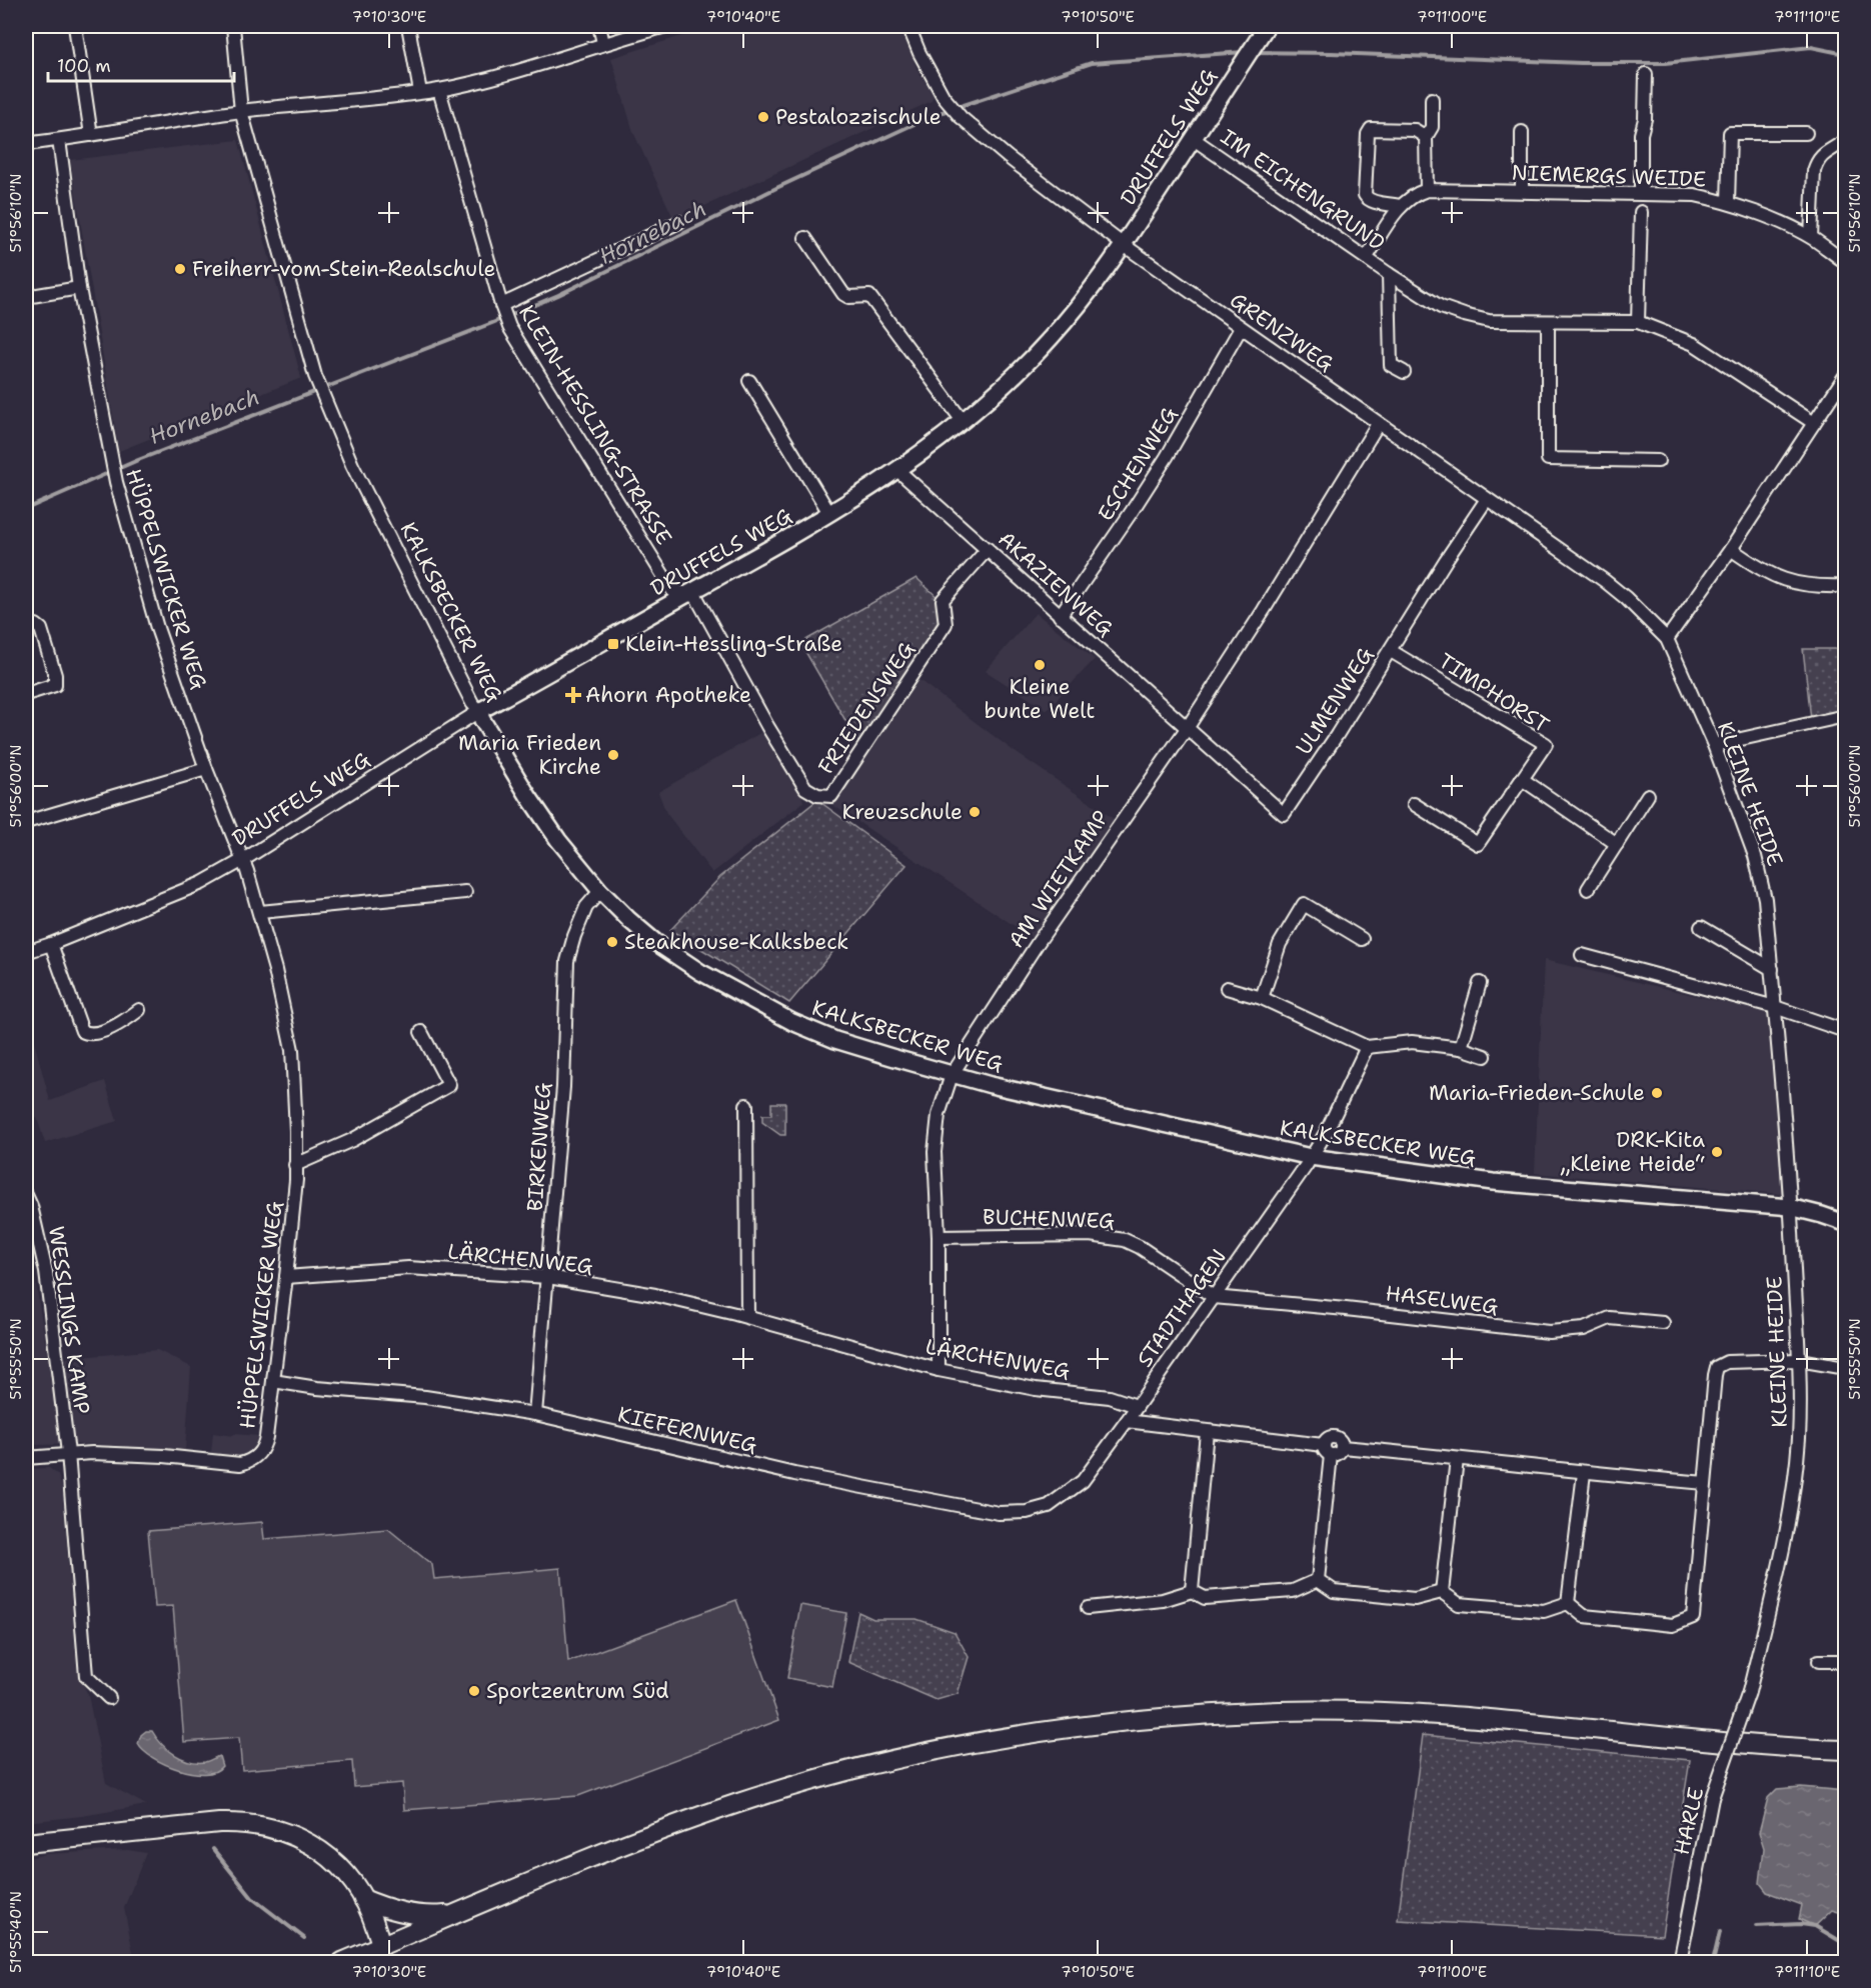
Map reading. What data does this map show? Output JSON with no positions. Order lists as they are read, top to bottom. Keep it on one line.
{"streets":{"street":["DRUFFELS WEG","NIEMERGS WEIDE","IM EICHENGRUND","GRENZWEG","KLEIN-HESSLING-STRASSE","ESCHENWEG","HÜPPELSWICKER WEG","AKAZIENWEG","KALKSBECKER WEG","TIMPHORST","ULMENWEG","FRIEDENSWEG","KLEINE HEIDE","AM WIETKAMP","BIRKENWEG","BUCHENWEG","LÄRCHENWEG","HASELWEG","STADTHAGEN","WESSLINGS KAMP","KIEFERNWEG","HARLE"]},"crossings":[["DRUFFELS WEG","IM EICHENGRUND"],["DRUFFELS WEG","GRENZWEG"],["DRUFFELS WEG","KLEIN-HESSLING-STRASSE"],["DRUFFELS WEG","HÜPPELSWICKER WEG"],["DRUFFELS WEG","AKAZIENWEG"],["DRUFFELS WEG","KALKSBECKER WEG"],["DRUFFELS WEG","FRIEDENSWEG"],["GRENZWEG","ESCHENWEG"],["GRENZWEG","ULMENWEG"],["GRENZWEG","KLEINE HEIDE"],["GRENZWEG","AM WIETKAMP"],["KLEIN-HESSLING-STRASSE","FRIEDENSWEG"],["ESCHENWEG","AKAZIENWEG"],["HÜPPELSWICKER WEG","LÄRCHENWEG"],["HÜPPELSWICKER WEG","WESSLINGS KAMP"],["HÜPPELSWICKER WEG","KIEFERNWEG"],["AKAZIENWEG","ULMENWEG"],["AKAZIENWEG","FRIEDENSWEG"],["AKAZIENWEG","AM WIETKAMP"],["KALKSBECKER WEG","KLEINE HEIDE"],["KALKSBECKER WEG","AM WIETKAMP"],["KALKSBECKER WEG","BIRKENWEG"],["KALKSBECKER WEG","STADTHAGEN"],["TIMPHORST","ULMENWEG"],["ULMENWEG","AM WIETKAMP"],["KLEINE HEIDE","HARLE"],["AM WIETKAMP","BUCHENWEG"],["AM WIETKAMP","LÄRCHENWEG"],["BIRKENWEG","LÄRCHENWEG"],["BIRKENWEG","KIEFERNWEG"],["BUCHENWEG","HASELWEG"],["BUCHENWEG","STADTHAGEN"],["LÄRCHENWEG","STADTHAGEN"],["HASELWEG","STADTHAGEN"],["STADTHAGEN","KIEFERNWEG"]],"water":["Hornebach"],"places":{"other":["Pestalozzischule","Freiherr-vom-Stein-Realschule","Kleine bunte Welt","Maria Frieden Kirche","Kreuzschule","Steakhouse-Kalksbeck","Maria-Frieden-Schule","DRK-Kita „Kleine Heide“","Sportzentrum Süd"],"transit":["Klein-Hessling-Straße"],"health":["Ahorn Apotheke"]},"scale_bar":"100 m","coordinates":["7°10'30\"E","7°10'40\"E","7°10'50\"E","7°11'00\"E","7°11'10\"E","51°56'10\"N","51°56'00\"N","51°55'50\"N","51°55'40\"N"]}
